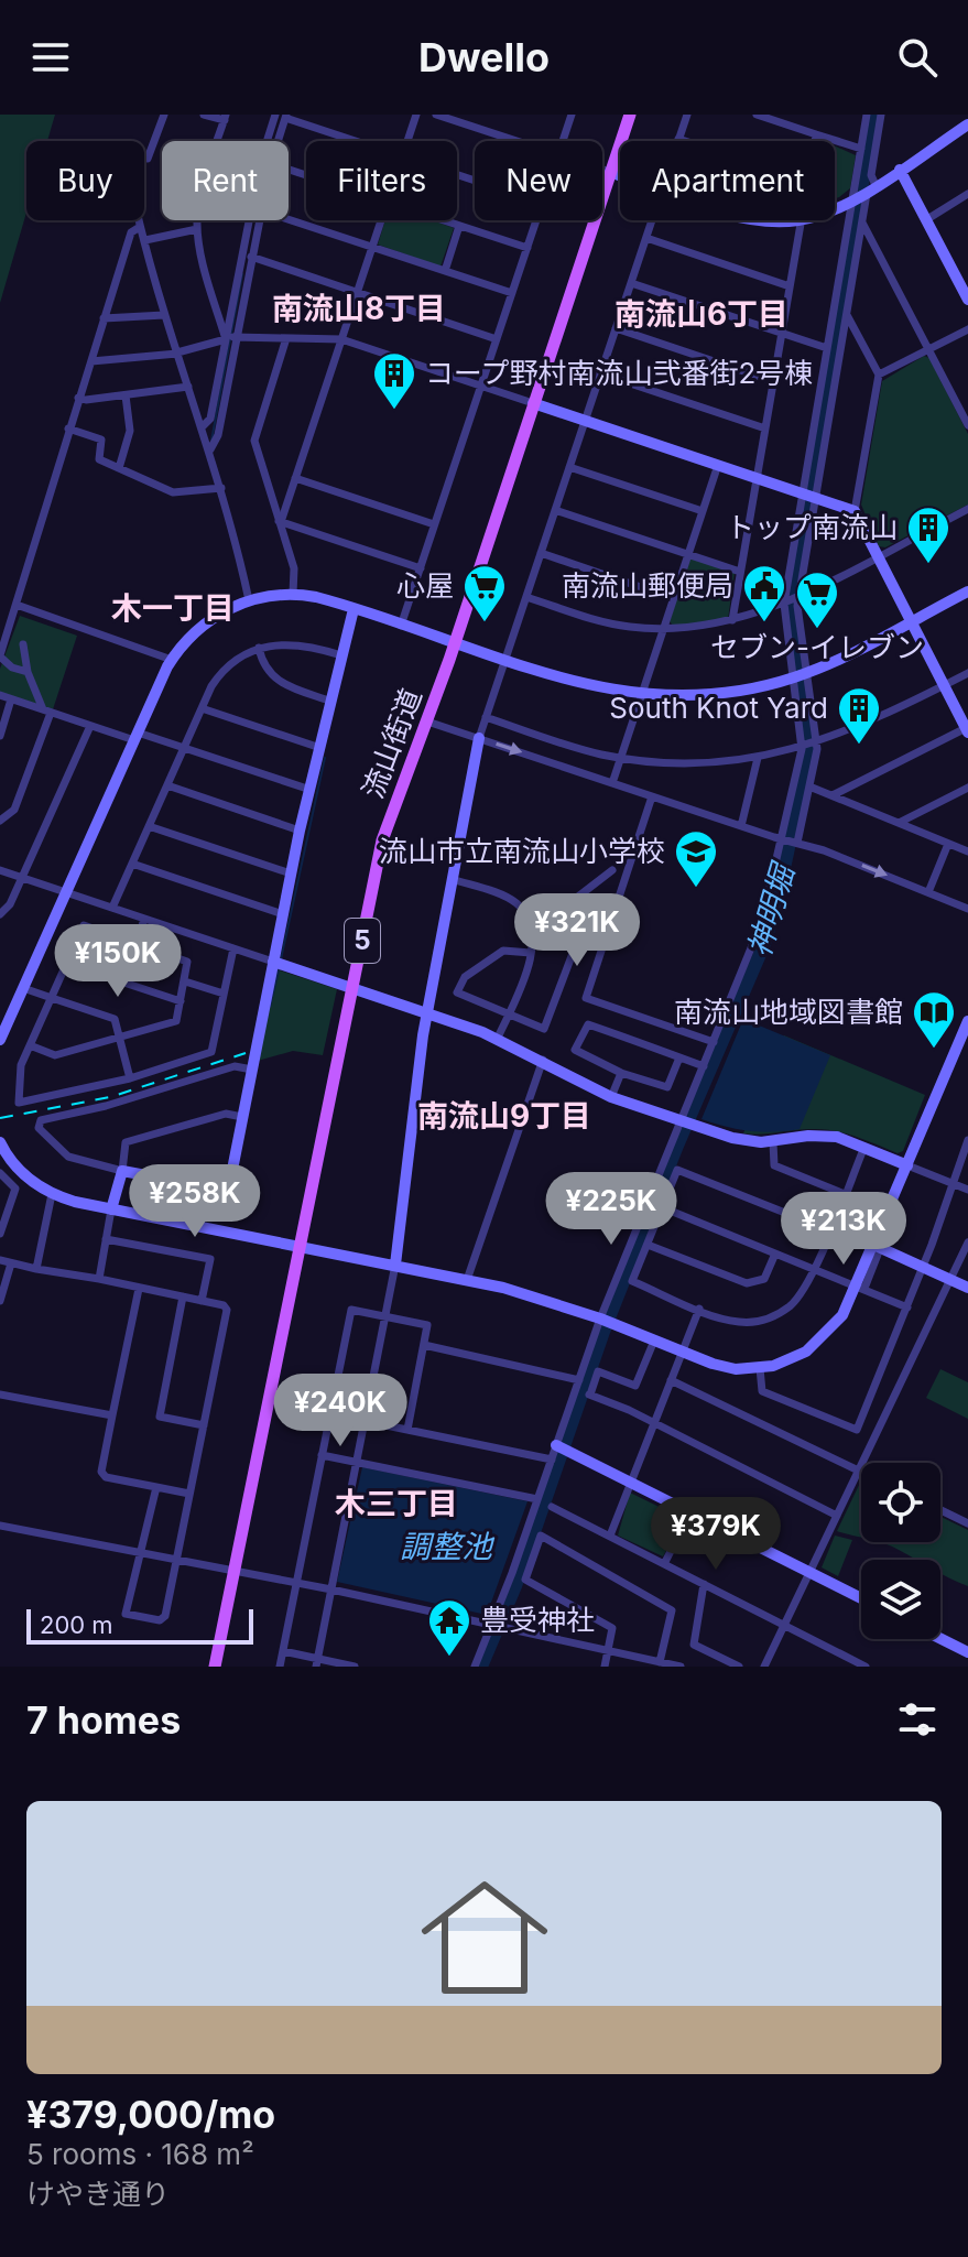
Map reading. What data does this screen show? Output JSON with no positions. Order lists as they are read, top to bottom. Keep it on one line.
{"streets":{"main road":["流山街道","5"]},"districts":["南流山8丁目","南流山6丁目","木一丁目","南流山9丁目","木三丁目"],"water":["神明堀","調整池"],"places":{"building":["コープ野村南流山弐番街2号棟","トップ南流山","South Knot Yard"],"supermarket":["心屋","セブン-イレブン"],"public building":["南流山郵便局"],"school or university":["流山市立南流山小学校"],"library":["南流山地域図書館"],"temple":["豊受神社"]},"scale_bar":"200 m","page":{"header":"Dwello","chip":["Buy","Rent","Filters","New","Apartment"],"price":["¥321K","¥150K","¥258K","¥225K","¥213K","¥240K","¥379K"],"scale":"200 m","heading":"7 homes","list":[{"name":"¥379,000/mo","note":"5 rooms · 168 m² · けやき通り"}]}}
